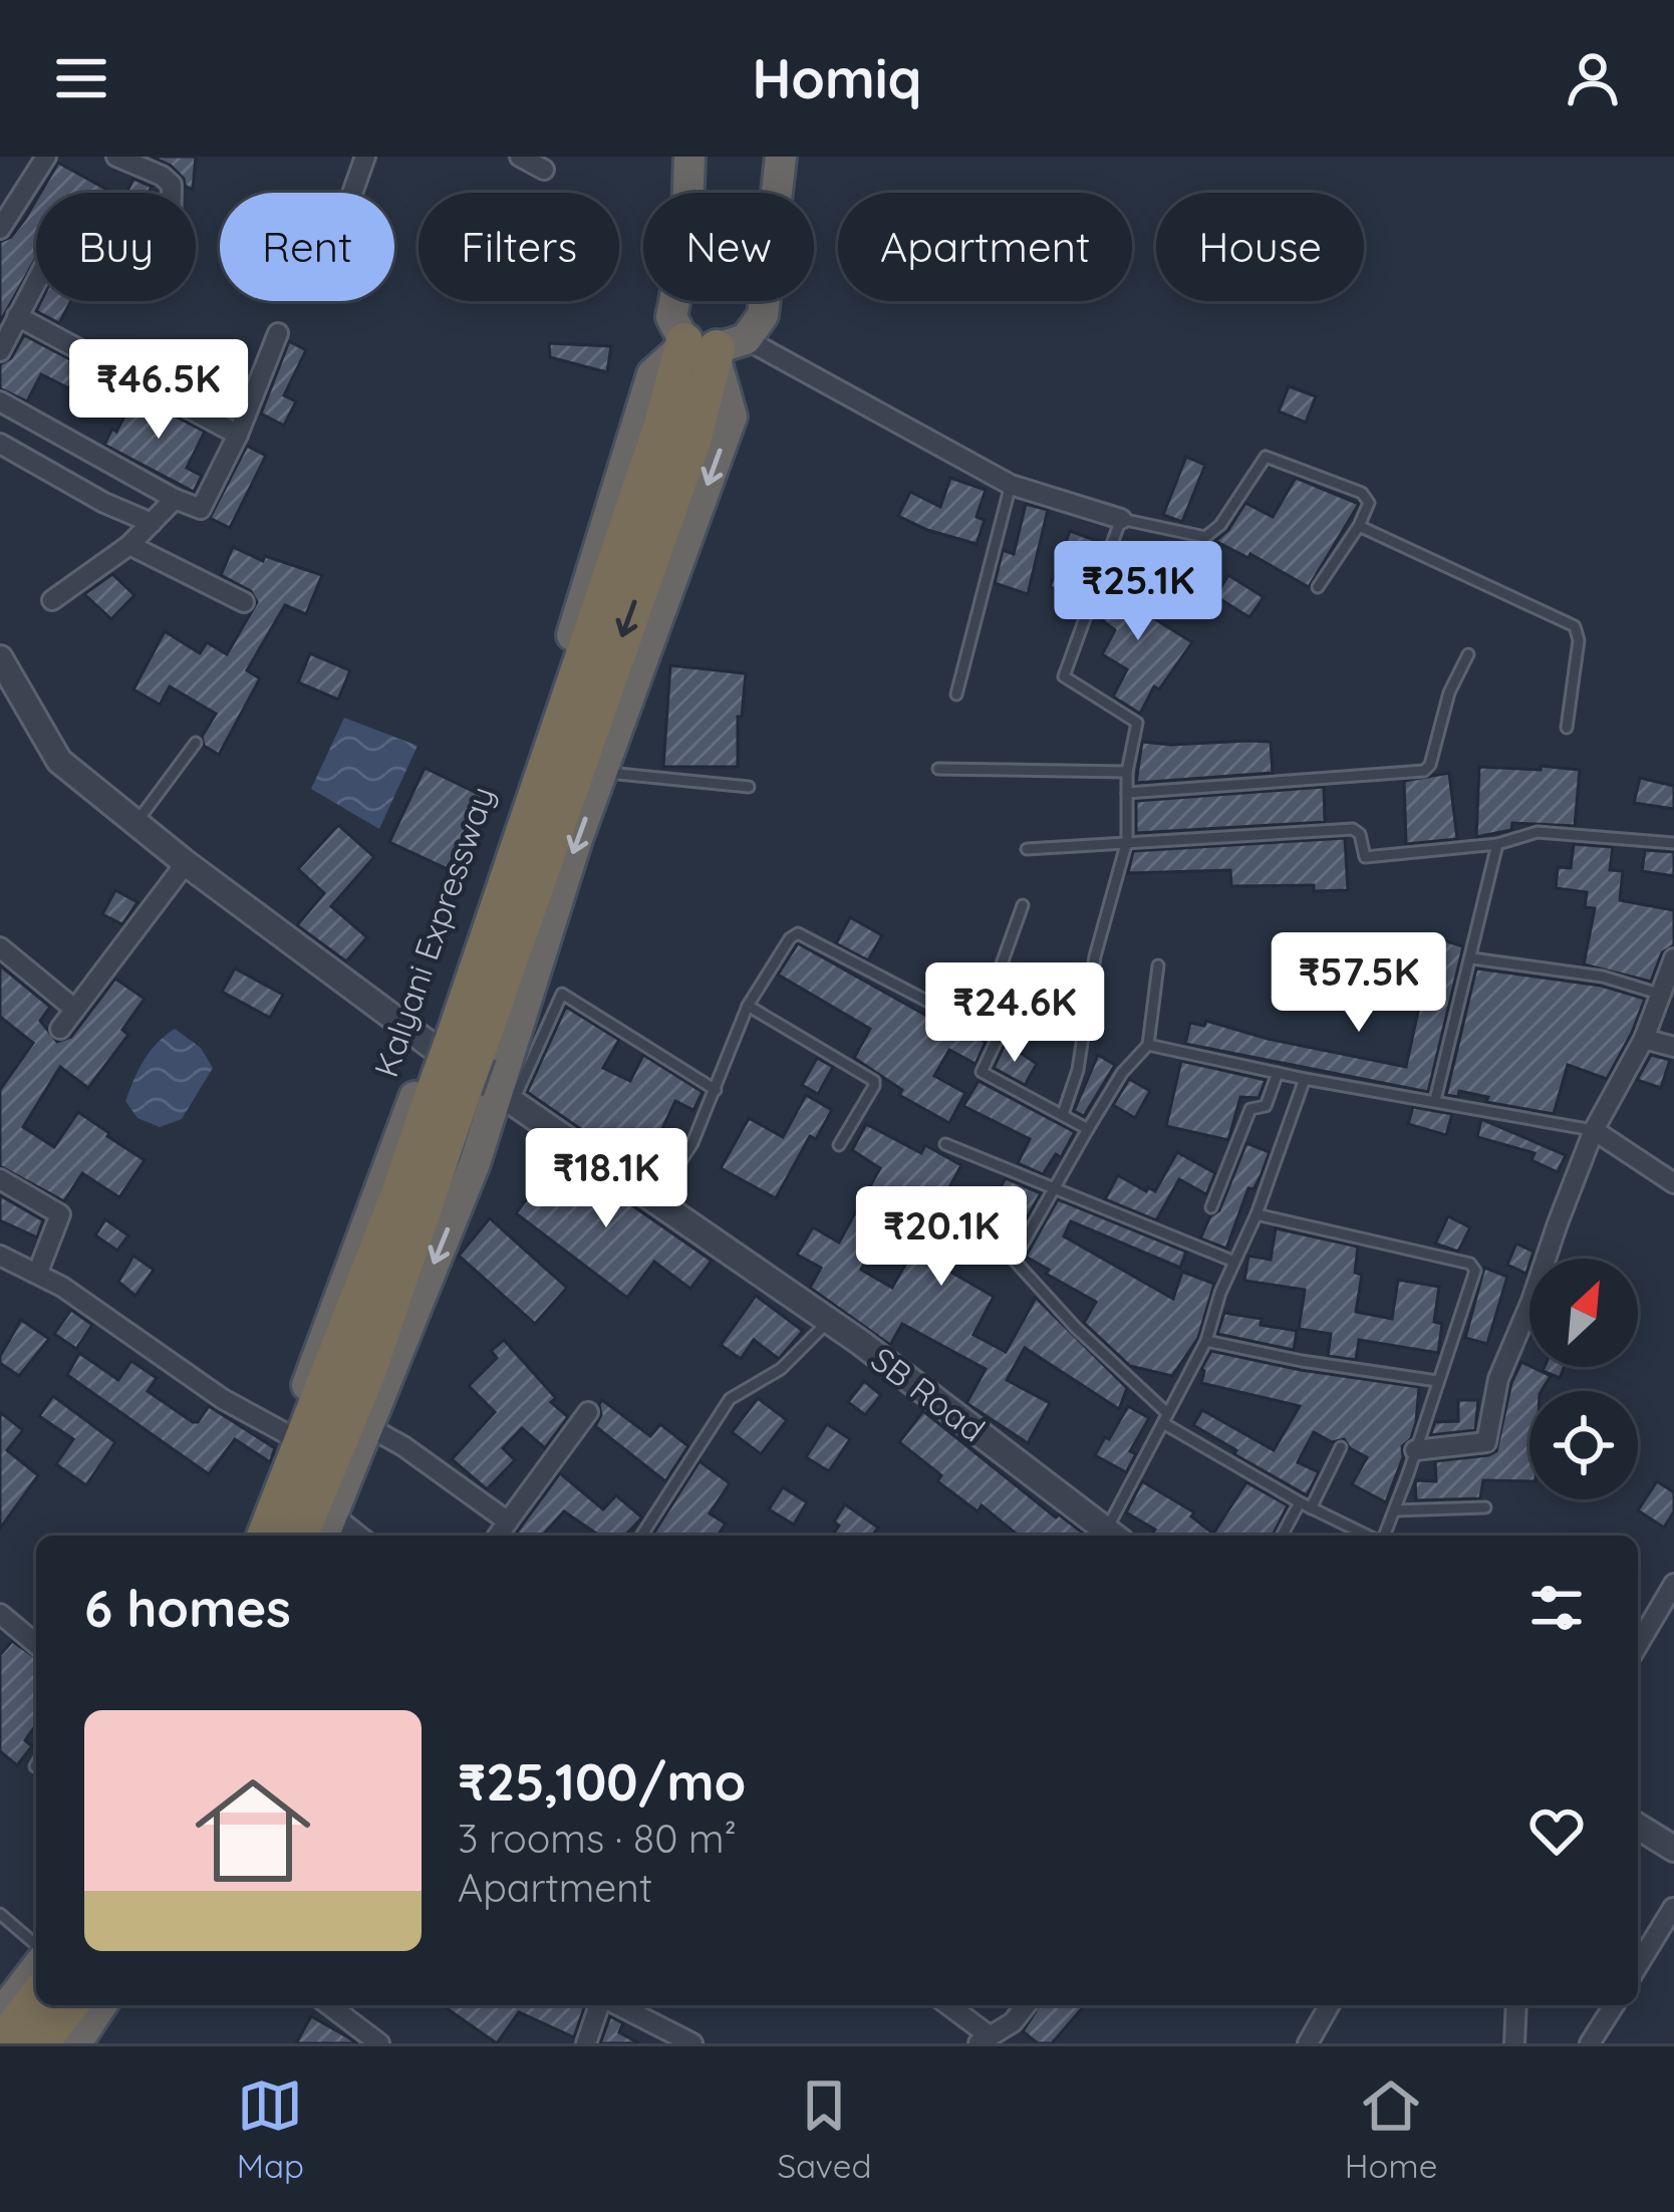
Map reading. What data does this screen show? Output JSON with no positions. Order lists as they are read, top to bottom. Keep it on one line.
{"streets":{"highway":["Kalyani Expressway"],"street":["SB Road"]},"crossings":[["Kalyani Expressway","SB Road"]],"north":"top right","page":{"header":"Homiq","chip":["Buy","Rent","Filters","New","Apartment","House"],"price":["₹46.5K","₹25.1K","₹57.5K","₹24.6K","₹18.1K","₹20.1K"],"heading":"6 homes","list":[{"name":"₹25,100/mo","note":"3 rooms · 80 m² · Apartment"}],"tabs":["Map","Saved","Home"]}}
